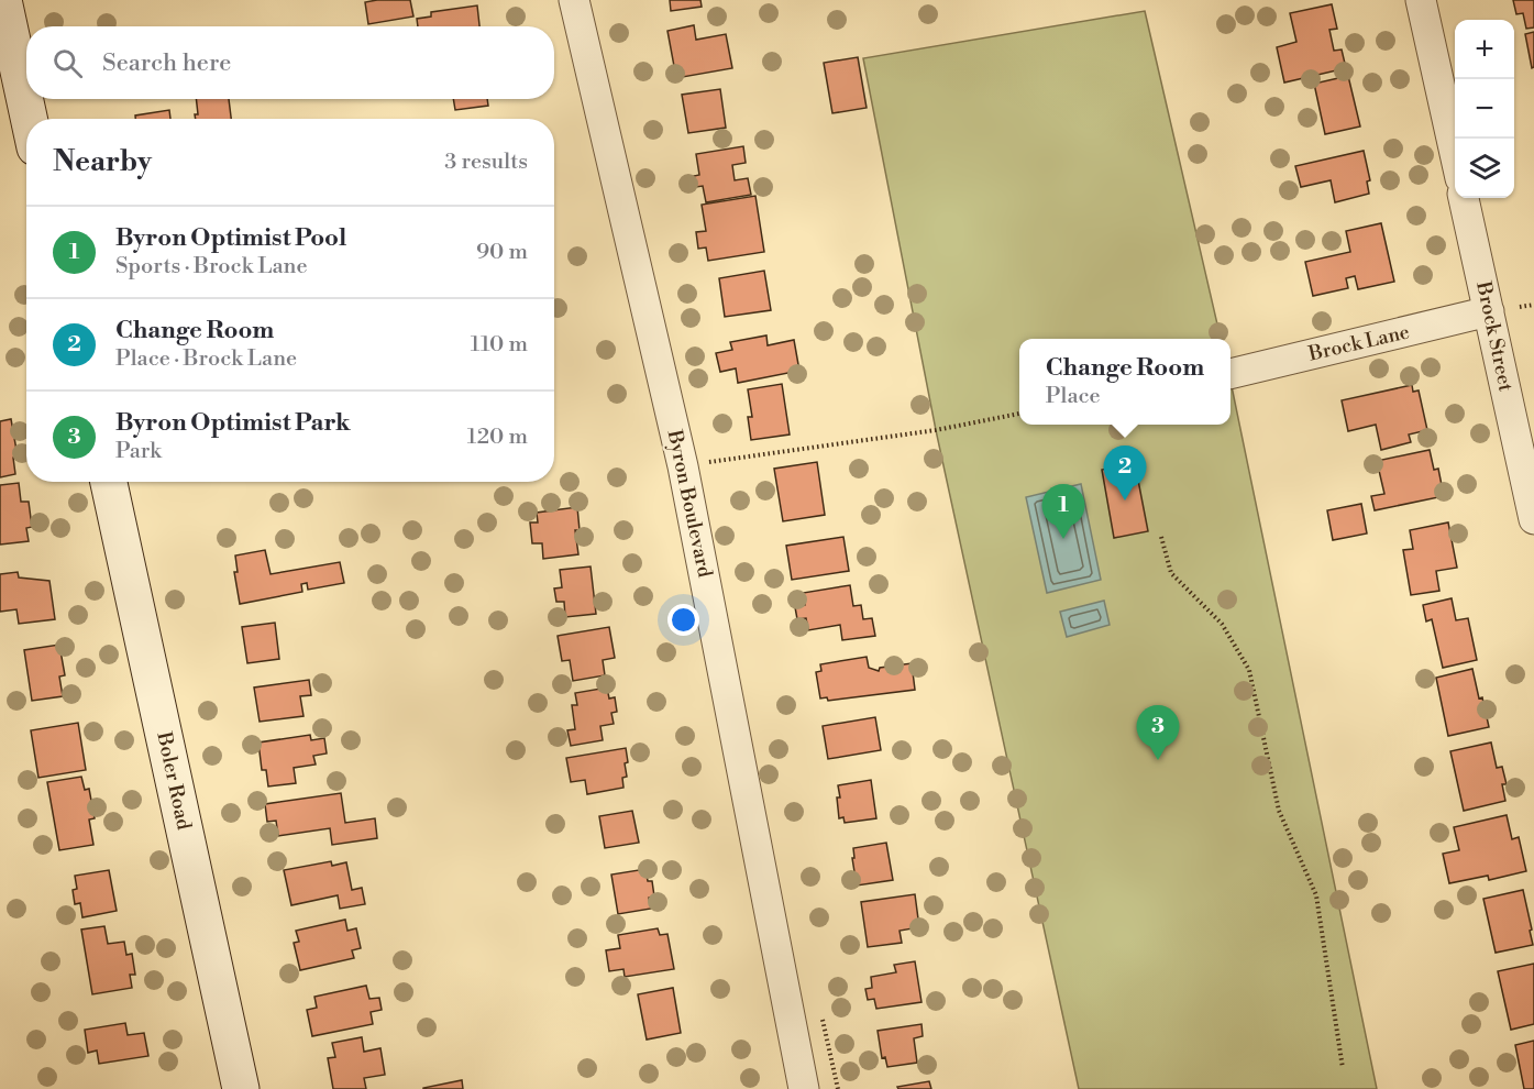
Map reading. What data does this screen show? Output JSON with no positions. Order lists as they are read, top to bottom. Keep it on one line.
{"streets":{"street":["Brock Street","Brock Lane","Byron Boulevard","Boler Road"]},"crossings":[["Brock Street","Brock Lane"]],"page":{"map_buttons":["+","−"],"search":"Search here","heading":["Nearby","3 results"],"list":[{"mark":"1","name":"Byron Optimist Pool","note":"Sports · Brock Lane","value":"90 m"},{"mark":"2","name":"Change Room","note":"Place · Brock Lane","value":"110 m"},{"mark":"3","name":"Byron Optimist Park","note":"Park","value":"120 m"}],"popup":["Change Room","Place"],"pins":["2","1","3"]}}
